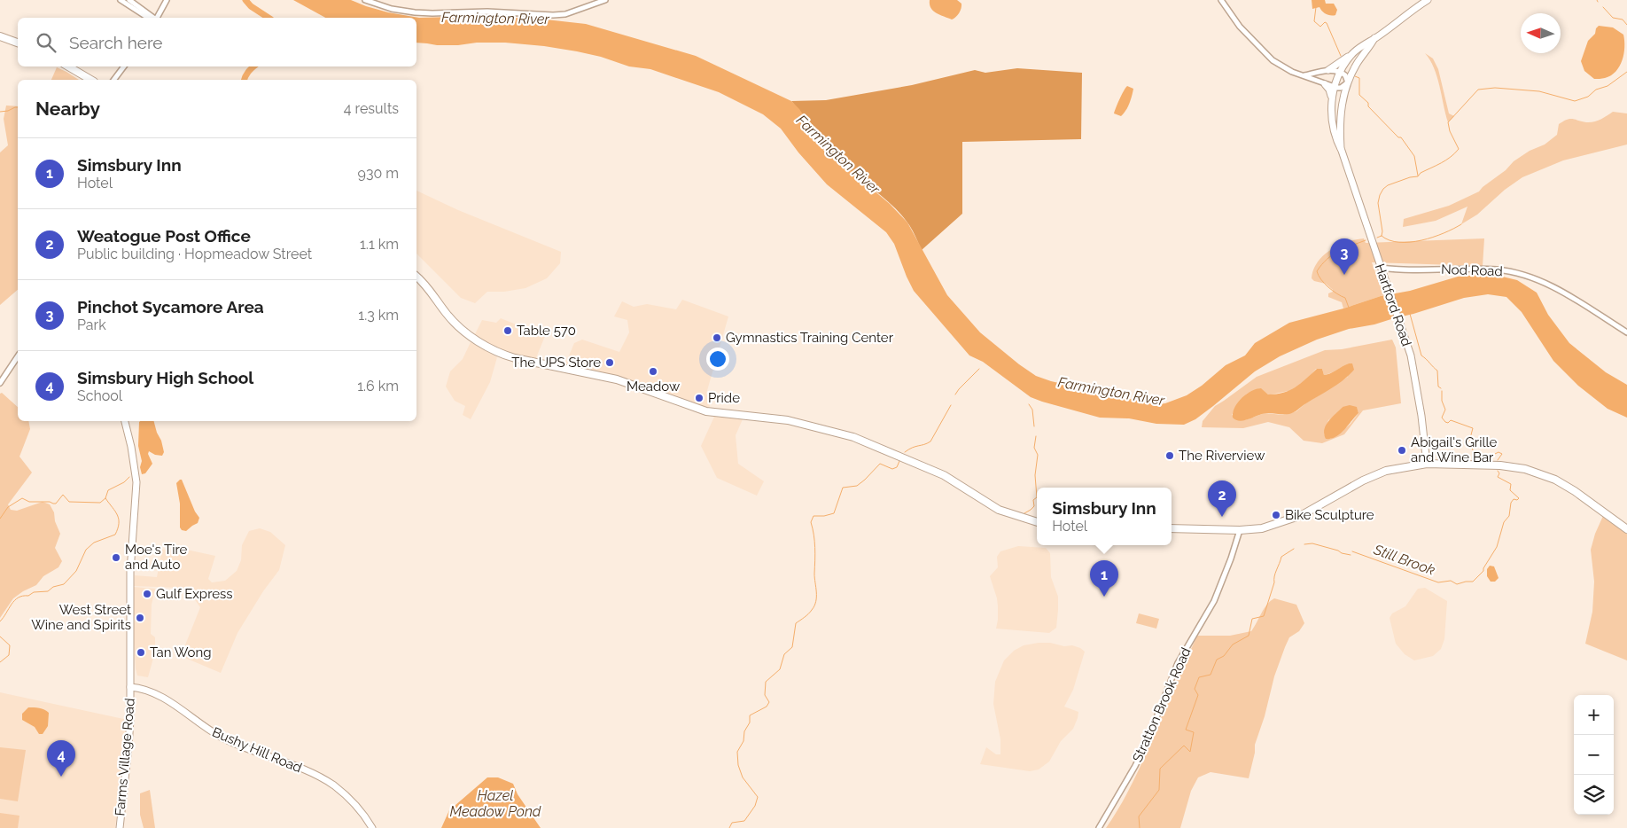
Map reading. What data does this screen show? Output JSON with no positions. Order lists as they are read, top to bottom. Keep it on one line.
{"streets":{"main road":["Hartford Road","Bushy Hill Road","Farms Village Road"],"street":["Nod Road","Stratton Brook Road"]},"crossings":[["Nod Road","Hartford Road"],["Bushy Hill Road","Farms Village Road"]],"water":["Farmington River","Still Brook","Hazel Meadow Pond"],"places":["Table 570","Gymnastics Training Center","The UPS Store","Meadow","Pride","Abigail's Grille and Wine Bar","The Riverview","Bike Sculpture","Moe's Tire and Auto","Gulf Express","West Street Wine and Spirits","Tan Wong"],"north":"left","page":{"search":"Search here","heading":["Nearby","4 results"],"list":[{"mark":"1","name":"Simsbury Inn","note":"Hotel","value":"930 m"},{"mark":"2","name":"Weatogue Post Office","note":"Public building · Hopmeadow Street","value":"1.1 km"},{"mark":"3","name":"Pinchot Sycamore Area","note":"Park","value":"1.3 km"},{"mark":"4","name":"Simsbury High School","note":"School","value":"1.6 km"}],"pins":["3","2","1","4"],"popup":["Simsbury Inn","Hotel"],"map_buttons":["+","−"]}}
